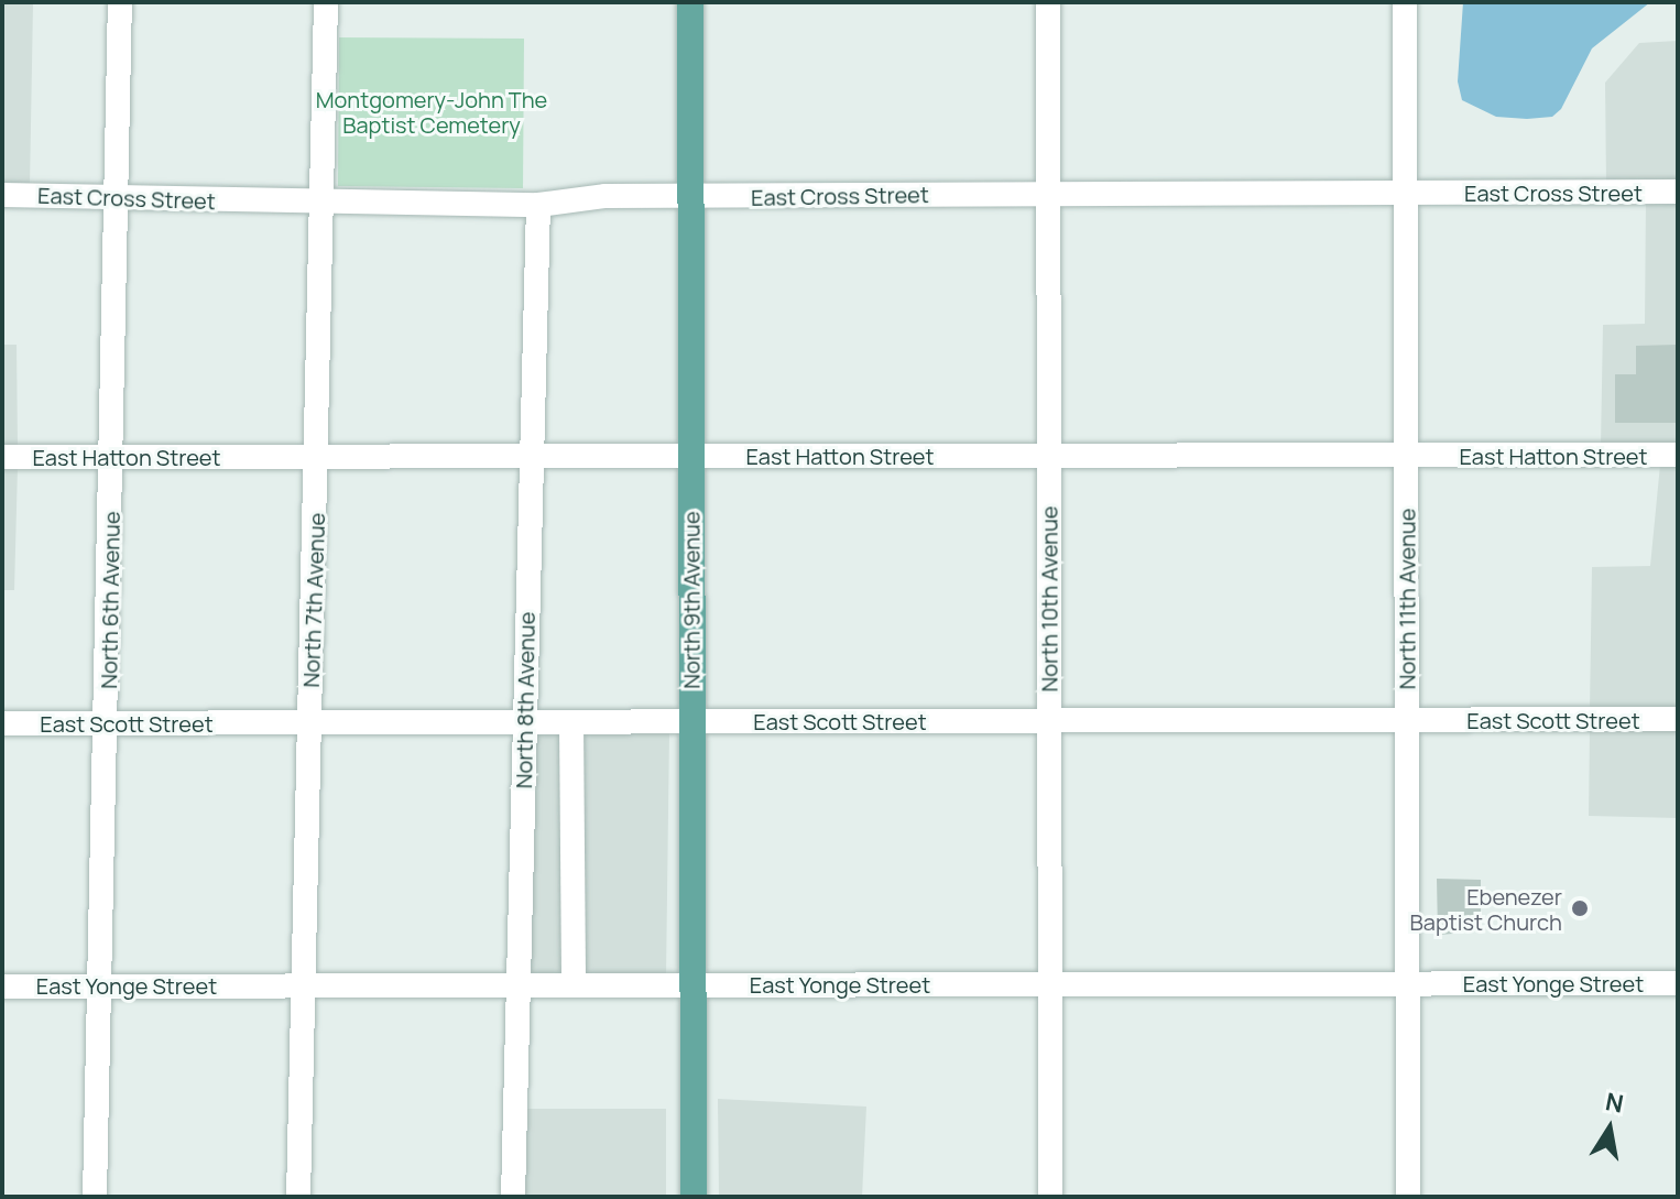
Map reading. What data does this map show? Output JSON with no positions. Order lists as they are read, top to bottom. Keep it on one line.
{"streets":{"main road":["North 9th Avenue"],"street":["East Cross Street","East Hatton Street","North 10th Avenue","North 11th Avenue","North 6th Avenue","North 7th Avenue","North 8th Avenue","East Scott Street","East Yonge Street"]},"crossings":[["East Cross Street","North 10th Avenue"],["East Cross Street","North 11th Avenue"],["East Cross Street","North 6th Avenue"],["East Cross Street","North 7th Avenue"],["East Cross Street","North 9th Avenue"],["East Cross Street","North 8th Avenue"],["East Hatton Street","North 10th Avenue"],["East Hatton Street","North 11th Avenue"],["East Hatton Street","North 6th Avenue"],["East Hatton Street","North 7th Avenue"],["East Hatton Street","North 9th Avenue"],["East Hatton Street","North 8th Avenue"],["North 10th Avenue","East Scott Street"],["North 10th Avenue","East Yonge Street"],["North 11th Avenue","East Scott Street"],["North 11th Avenue","East Yonge Street"],["North 6th Avenue","East Scott Street"],["North 6th Avenue","East Yonge Street"],["North 7th Avenue","East Scott Street"],["North 7th Avenue","East Yonge Street"],["North 9th Avenue","East Scott Street"],["North 9th Avenue","East Yonge Street"],["North 8th Avenue","East Scott Street"],["North 8th Avenue","East Yonge Street"]],"parks":["Montgomery-John The Baptist Cemetery"],"places":["Ebenezer Baptist Church"],"north":"top"}
